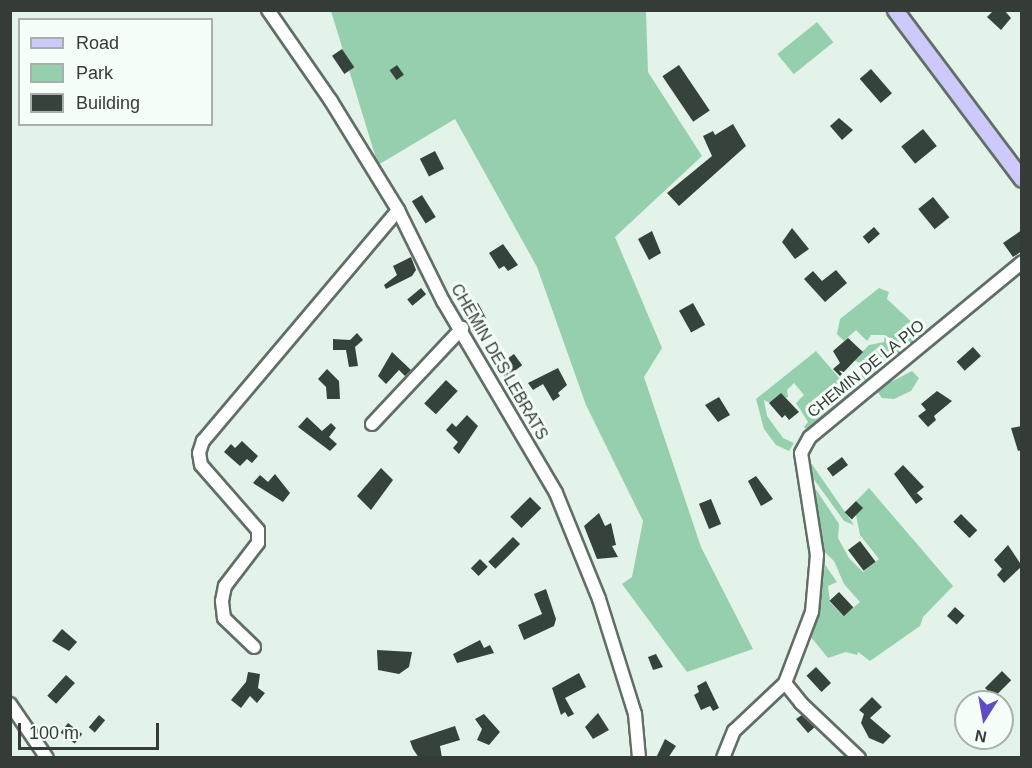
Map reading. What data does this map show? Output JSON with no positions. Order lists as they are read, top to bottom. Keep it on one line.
{"streets":{"street":["CHEMIN DES LEBRATS","CHEMIN DE LA PIO"]},"legend":["Road","Park","Building"],"scale_bar":"100 m","north":"bottom"}
